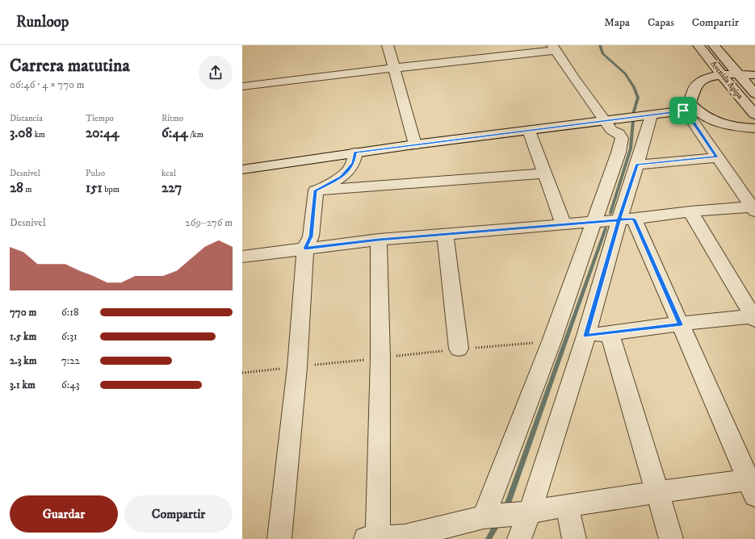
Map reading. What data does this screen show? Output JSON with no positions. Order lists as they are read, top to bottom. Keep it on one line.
{"streets":{"street":["Avenida Apipa"]},"page":{"header":"Runloop","nav":["Mapa","Capas","Compartir"],"heading":["Carrera matutina","06:46 · 4 × 770 m"],"stats":[["Distancia","3.08 km"],["Tiempo","20:44"],["Ritmo","6:44 /km"],["Desnivel","28 m"],["Pulso","151 bpm"],["kcal","227"]],"chart":["Desnivel","269–276 m"],"list":[{"name":"770 m","note":"6:18"},{"name":"1.5 km","note":"6:31"},{"name":"2.3 km","note":"7:22"},{"name":"3.1 km","note":"6:43"}],"buttons":["Guardar","Compartir"]}}
